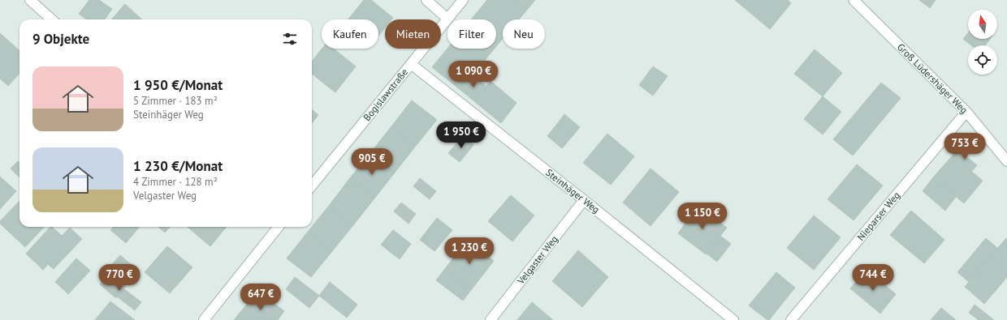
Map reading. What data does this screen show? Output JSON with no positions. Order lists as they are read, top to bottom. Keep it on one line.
{"streets":{"street":["Groß Lüdershäger Weg","Bogislawstraße","Steinhäger Weg","Nieparser Weg","Velgaster Weg"]},"crossings":[["Groß Lüdershäger Weg","Nieparser Weg"],["Bogislawstraße","Steinhäger Weg"],["Steinhäger Weg","Velgaster Weg"]],"north":"top","page":{"chip":["Kaufen","Mieten","Filter","Neu"],"heading":"9 Objekte","list":[{"name":"1 950 €/Monat","note":"5 Zimmer · 183 m² · Steinhäger Weg"},{"name":"1 230 €/Monat","note":"4 Zimmer · 128 m² · Velgaster Weg"}],"price":["1 090 €","1 950 €","753 €","905 €","1 150 €","1 230 €","770 €","744 €","647 €"]}}
